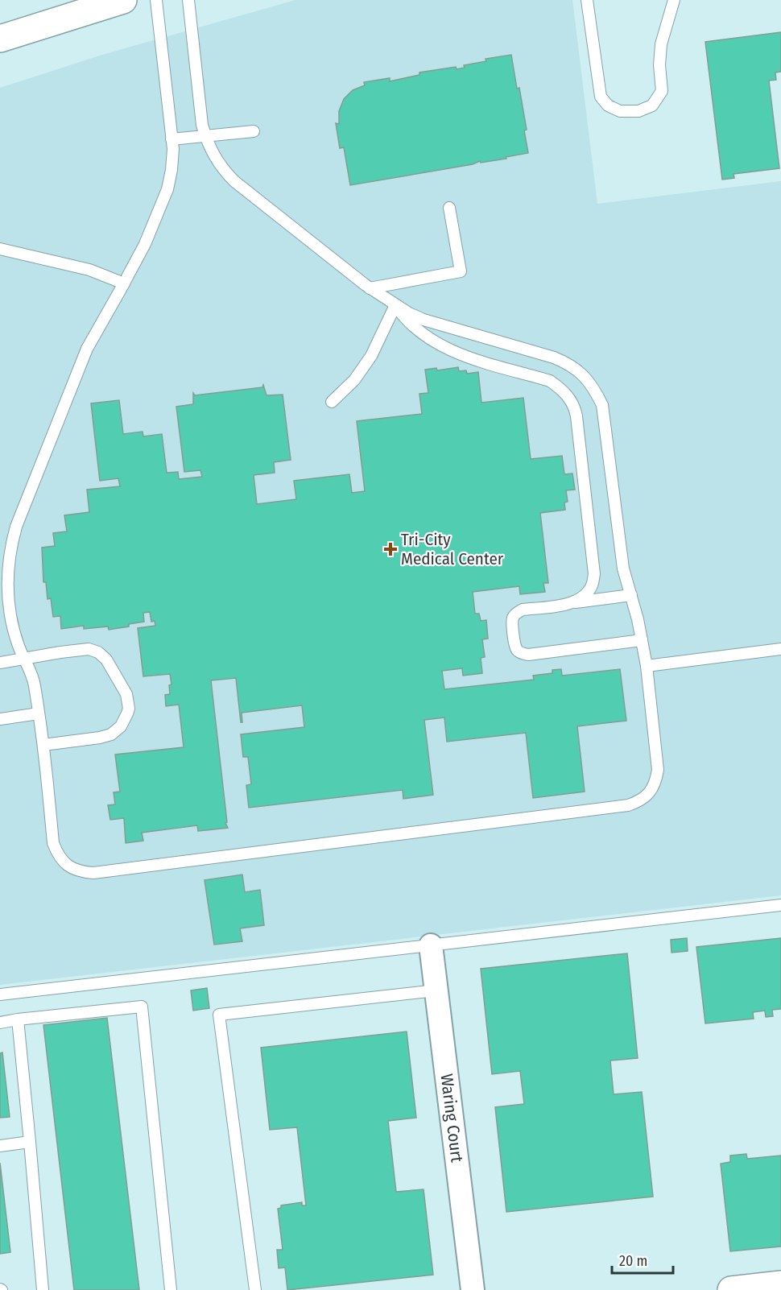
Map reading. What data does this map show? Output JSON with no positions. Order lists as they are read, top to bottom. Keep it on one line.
{"streets":{"street":["Waring Court"]},"places":{"health":["Tri-City Medical Center"]},"scale_bar":"20 m"}
